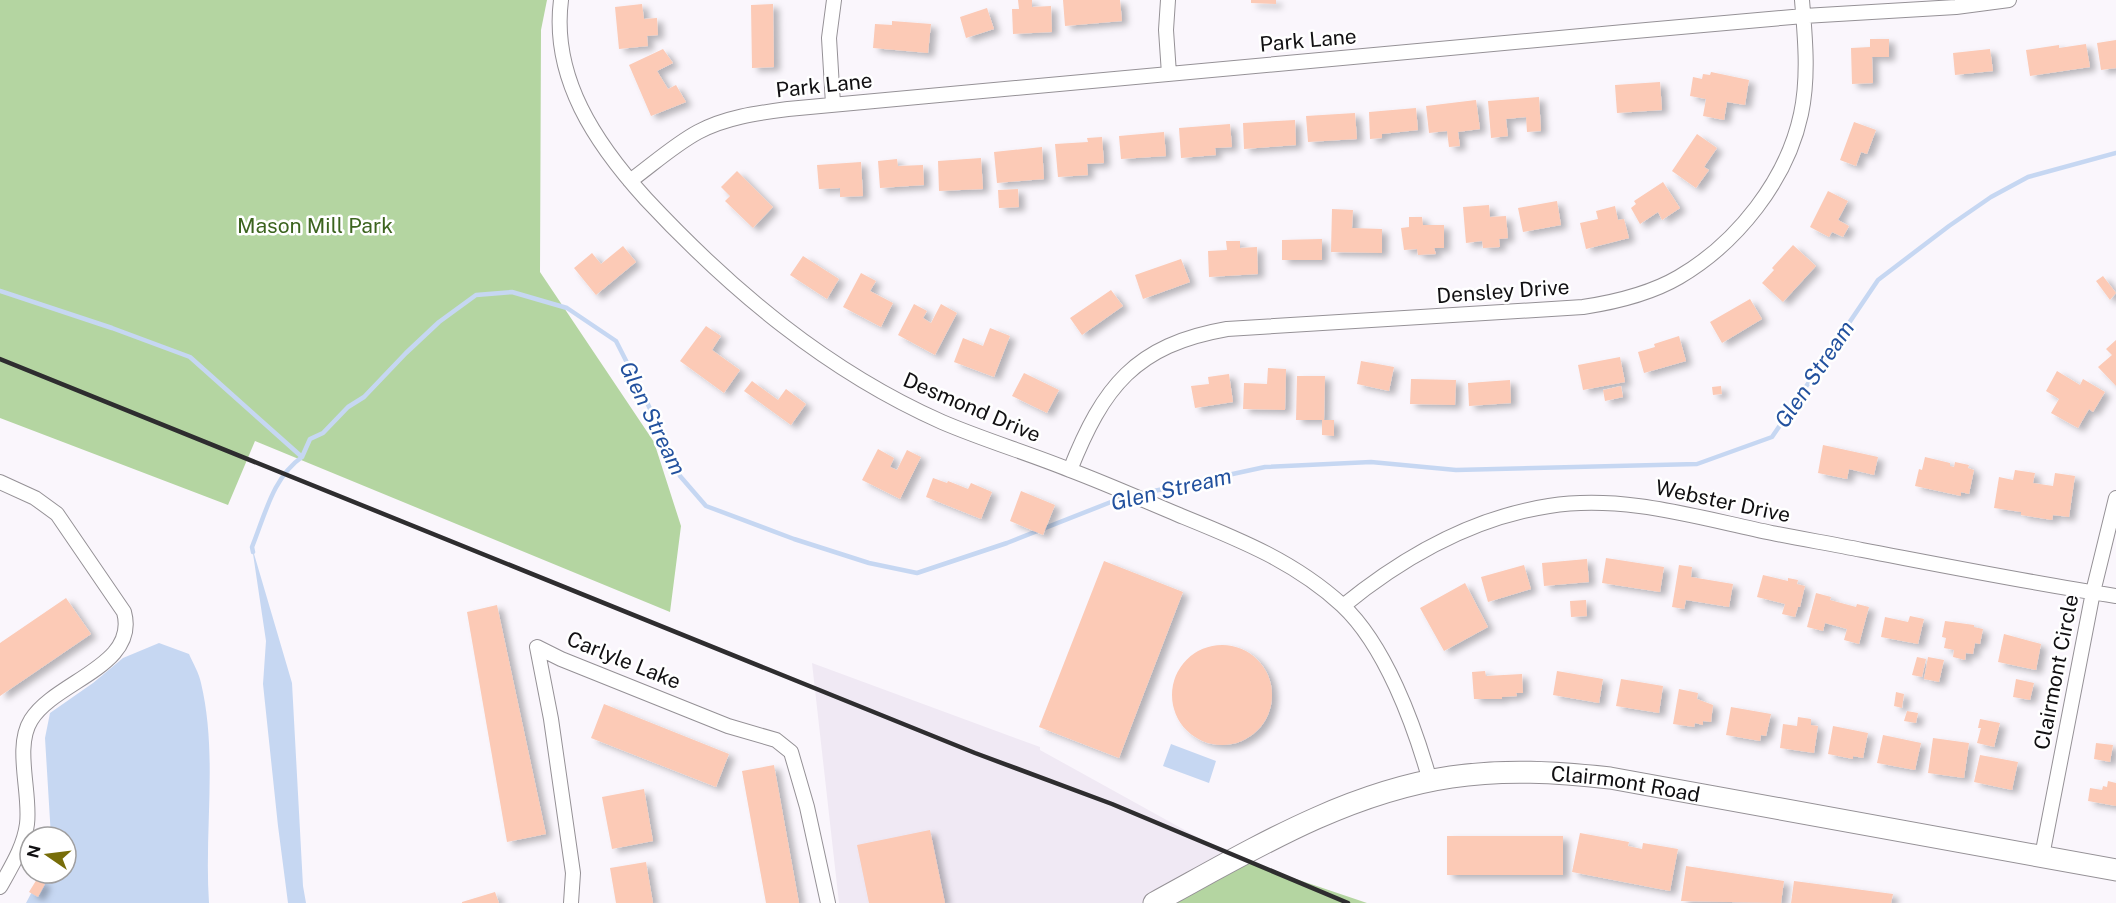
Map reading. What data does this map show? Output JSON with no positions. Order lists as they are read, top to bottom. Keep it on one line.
{"streets":{"main road":["Clairmont Road"],"street":["Park Lane","Densley Drive","Desmond Drive","Webster Drive","Carlyle Lake","Clairmont Circle"]},"crossings":[["Park Lane","Densley Drive"],["Park Lane","Desmond Drive"],["Densley Drive","Desmond Drive"],["Desmond Drive","Webster Drive"],["Desmond Drive","Clairmont Road"],["Webster Drive","Clairmont Circle"],["Clairmont Circle","Clairmont Road"]],"water":["Glen Stream"],"parks":["Mason Mill Park"],"north":"left"}
